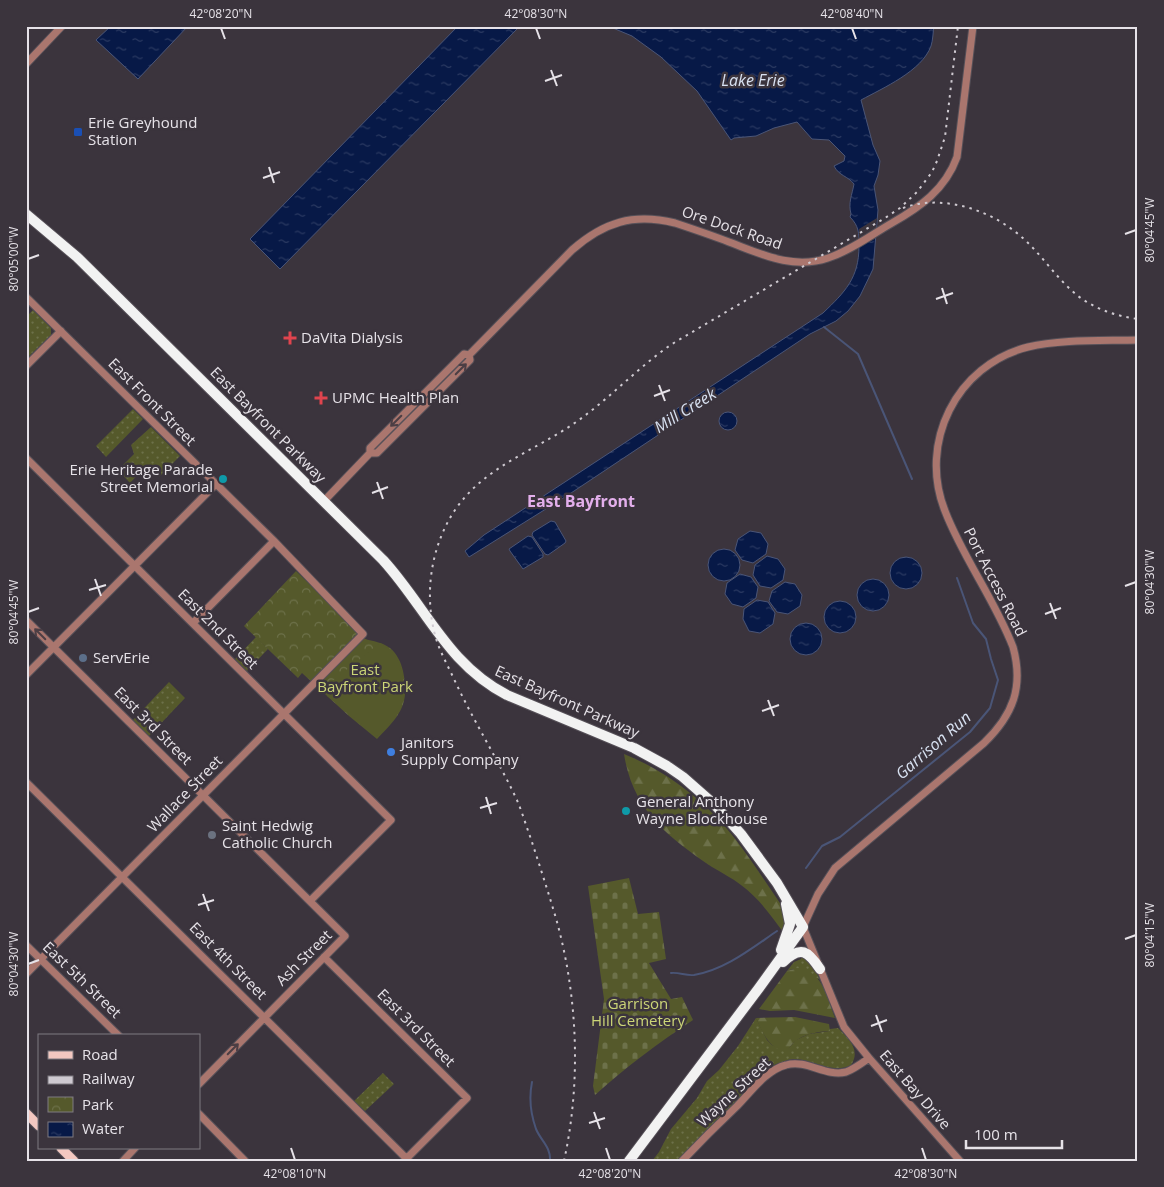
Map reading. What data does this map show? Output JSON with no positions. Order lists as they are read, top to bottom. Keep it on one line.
{"streets":{"highway":["East Bayfront Parkway"],"street":["Ore Dock Road","East Front Street","Port Access Road","East 2nd Street","East 3rd Street","Wallace Street","Ash Street","East 4th Street","East 5th Street","East Bay Drive","Wayne Street"]},"crossings":[["Ore Dock Road","East Bayfront Parkway"],["East Front Street","Wallace Street"],["East Bayfront Parkway","Port Access Road"],["East Bayfront Parkway","East Bay Drive"],["Port Access Road","East Bay Drive"],["East 2nd Street","East 3rd Street"],["East 2nd Street","Wallace Street"],["East 3rd Street","Wallace Street"],["East 3rd Street","Ash Street"],["East 3rd Street","East 4th Street"],["Wallace Street","East 4th Street"],["Wallace Street","East 5th Street"],["Ash Street","East 4th Street"],["East Bay Drive","Wayne Street"]],"one_way":["Ash Street"],"districts":["East Bayfront"],"water":["Lake Erie","Mill Creek","Garrison Run"],"parks":["East Bayfront Park","Garrison Hill Cemetery"],"places":{"transit":["Erie Greyhound Station"],"health":["DaVita Dialysis","UPMC Health Plan"],"other":["Erie Heritage Parade Street Memorial","ServErie","Janitors Supply Company","General Anthony Wayne Blockhouse","Saint Hedwig Catholic Church"]},"legend":["Road","Railway","Park","Water"],"scale_bar":"100 m","coordinates":["42°08'20\"N","42°08'30\"N","42°08'40\"N","80°04'45\"W","80°05'00\"W","80°04'30\"W","80°04'15\"W","42°08'10\"N"]}
